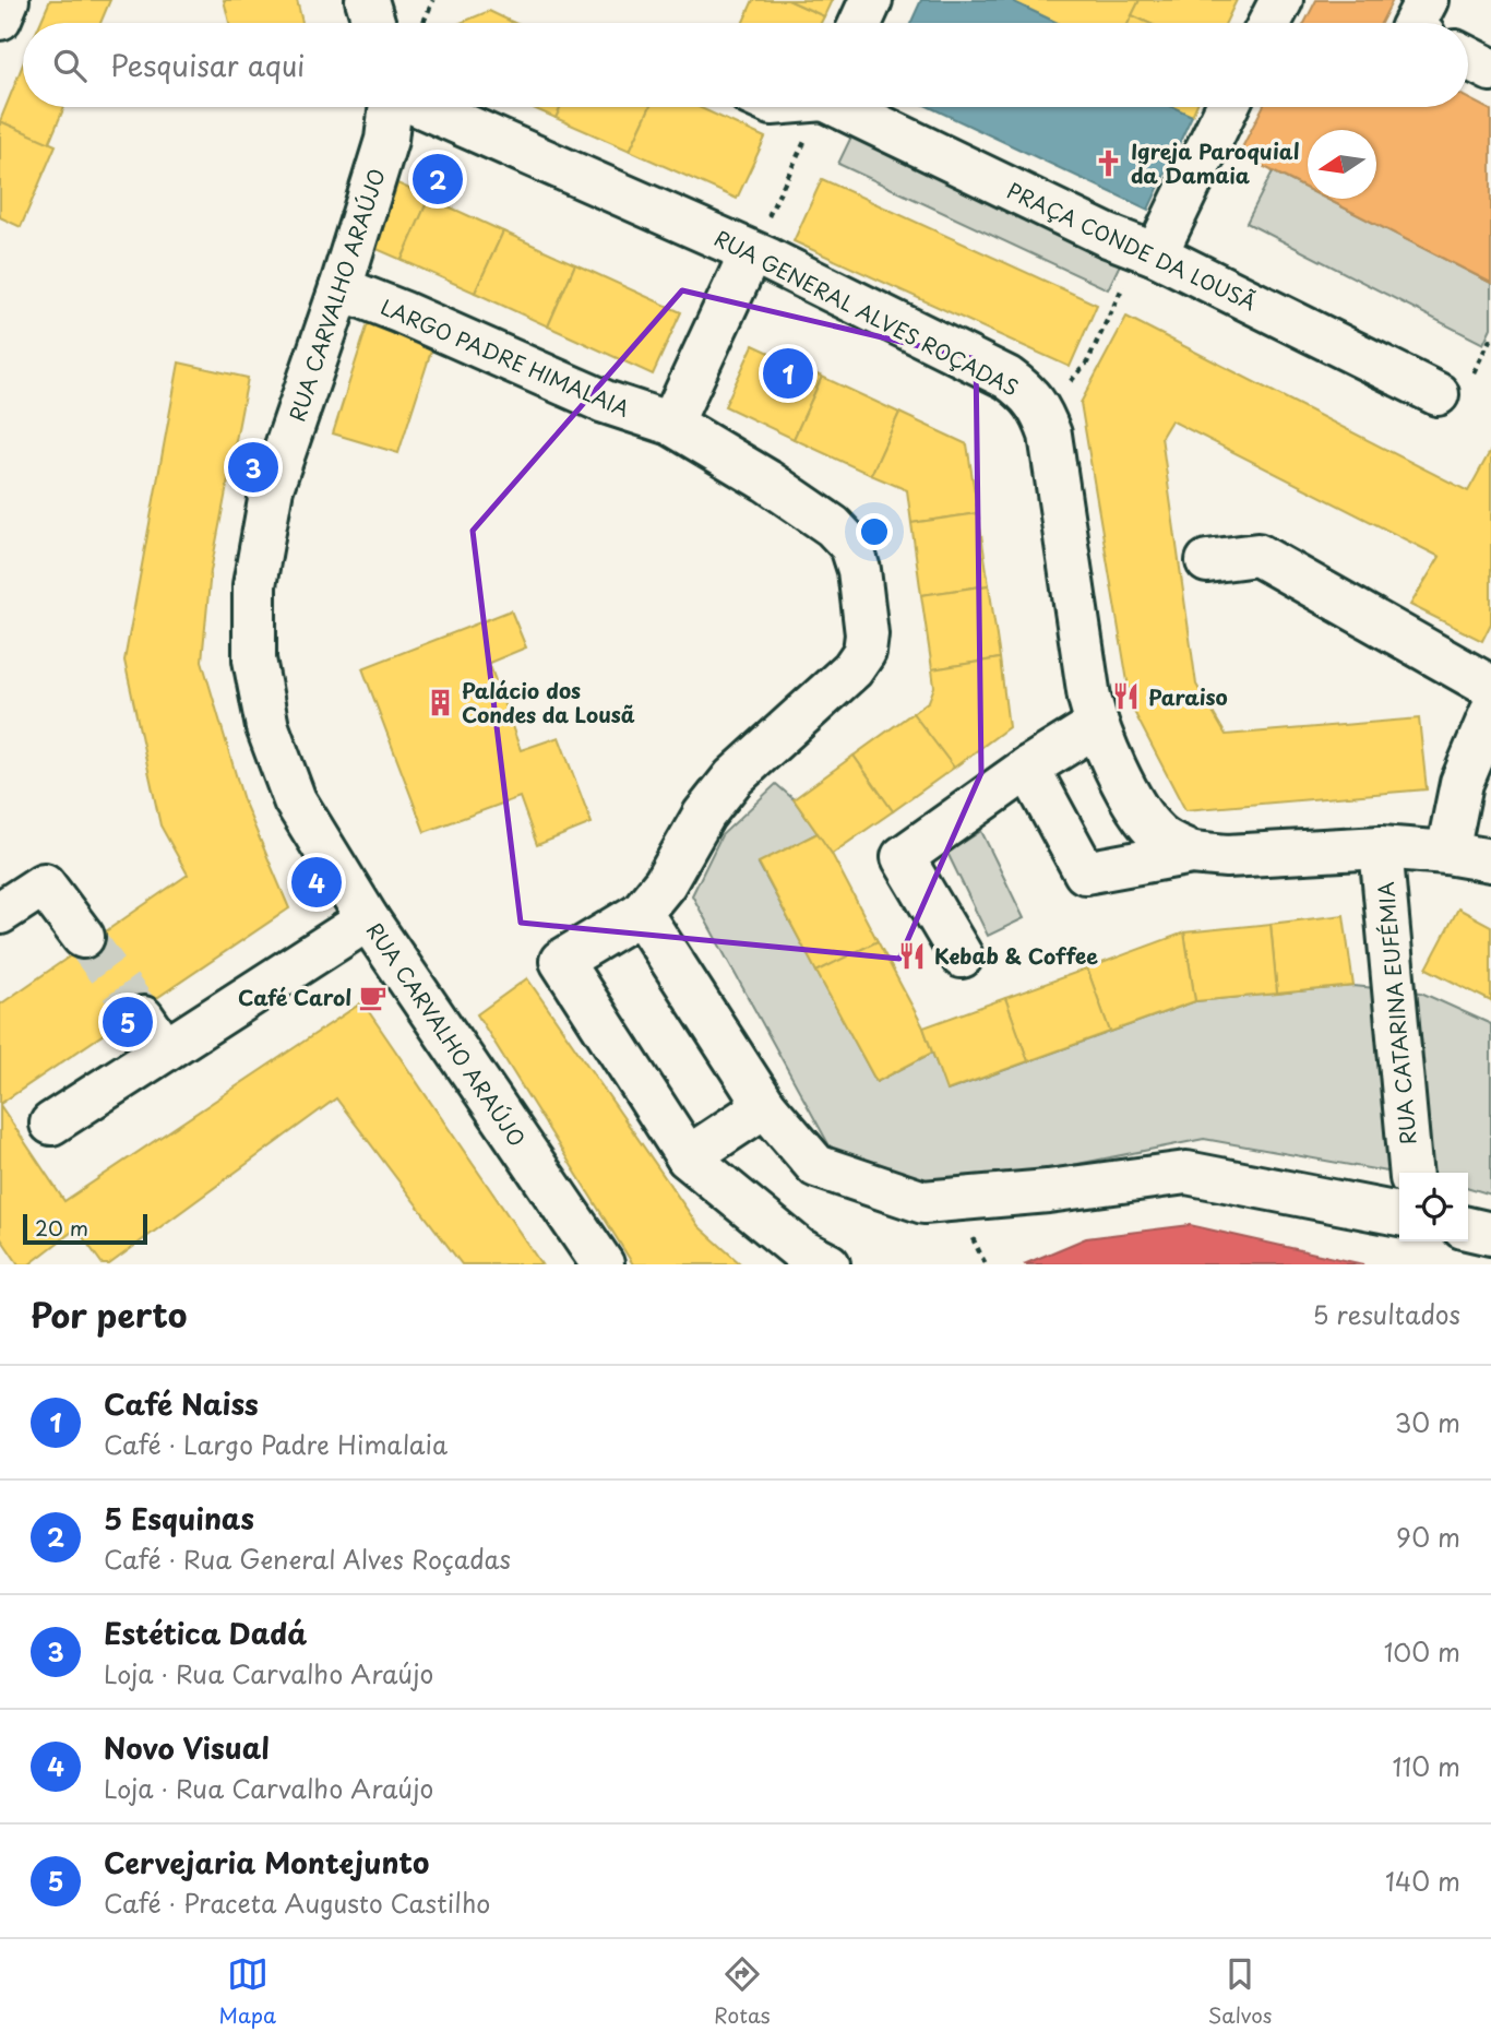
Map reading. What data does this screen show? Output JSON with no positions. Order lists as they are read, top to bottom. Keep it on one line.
{"streets":{"street":["PRAÇA CONDE DA LOUSÃ","RUA CARVALHO ARAÚJO","RUA GENERAL ALVES ROÇADAS","LARGO PADRE HIMALAIA","RUA CATARINA EUFÉMIA"]},"crossings":[["RUA CARVALHO ARAÚJO","LARGO PADRE HIMALAIA"]],"places":{"church":["Igreja Paroquial da Damaia"],"restaurant":["Paraiso","Kebab & Coffee"],"building":["Palácio dos Condes da Lousã"],"cafe":["Café Carol"]},"scale_bar":"20 m","north":"left","page":{"search":"Pesquisar aqui","pins":["2","1","3","4","5"],"scale":"20 m","heading":["Por perto","5 resultados"],"list":[{"mark":"1","name":"Café Naiss","note":"Café · Largo Padre Himalaia","value":"30 m"},{"mark":"2","name":"5 Esquinas","note":"Café · Rua General Alves Roçadas","value":"90 m"},{"mark":"3","name":"Estética Dadá","note":"Loja · Rua Carvalho Araújo","value":"100 m"},{"mark":"4","name":"Novo Visual","note":"Loja · Rua Carvalho Araújo","value":"110 m"},{"mark":"5","name":"Cervejaria Montejunto","note":"Café · Praceta Augusto Castilho","value":"140 m"}],"nav":["Mapa","Rotas","Salvos"]}}
